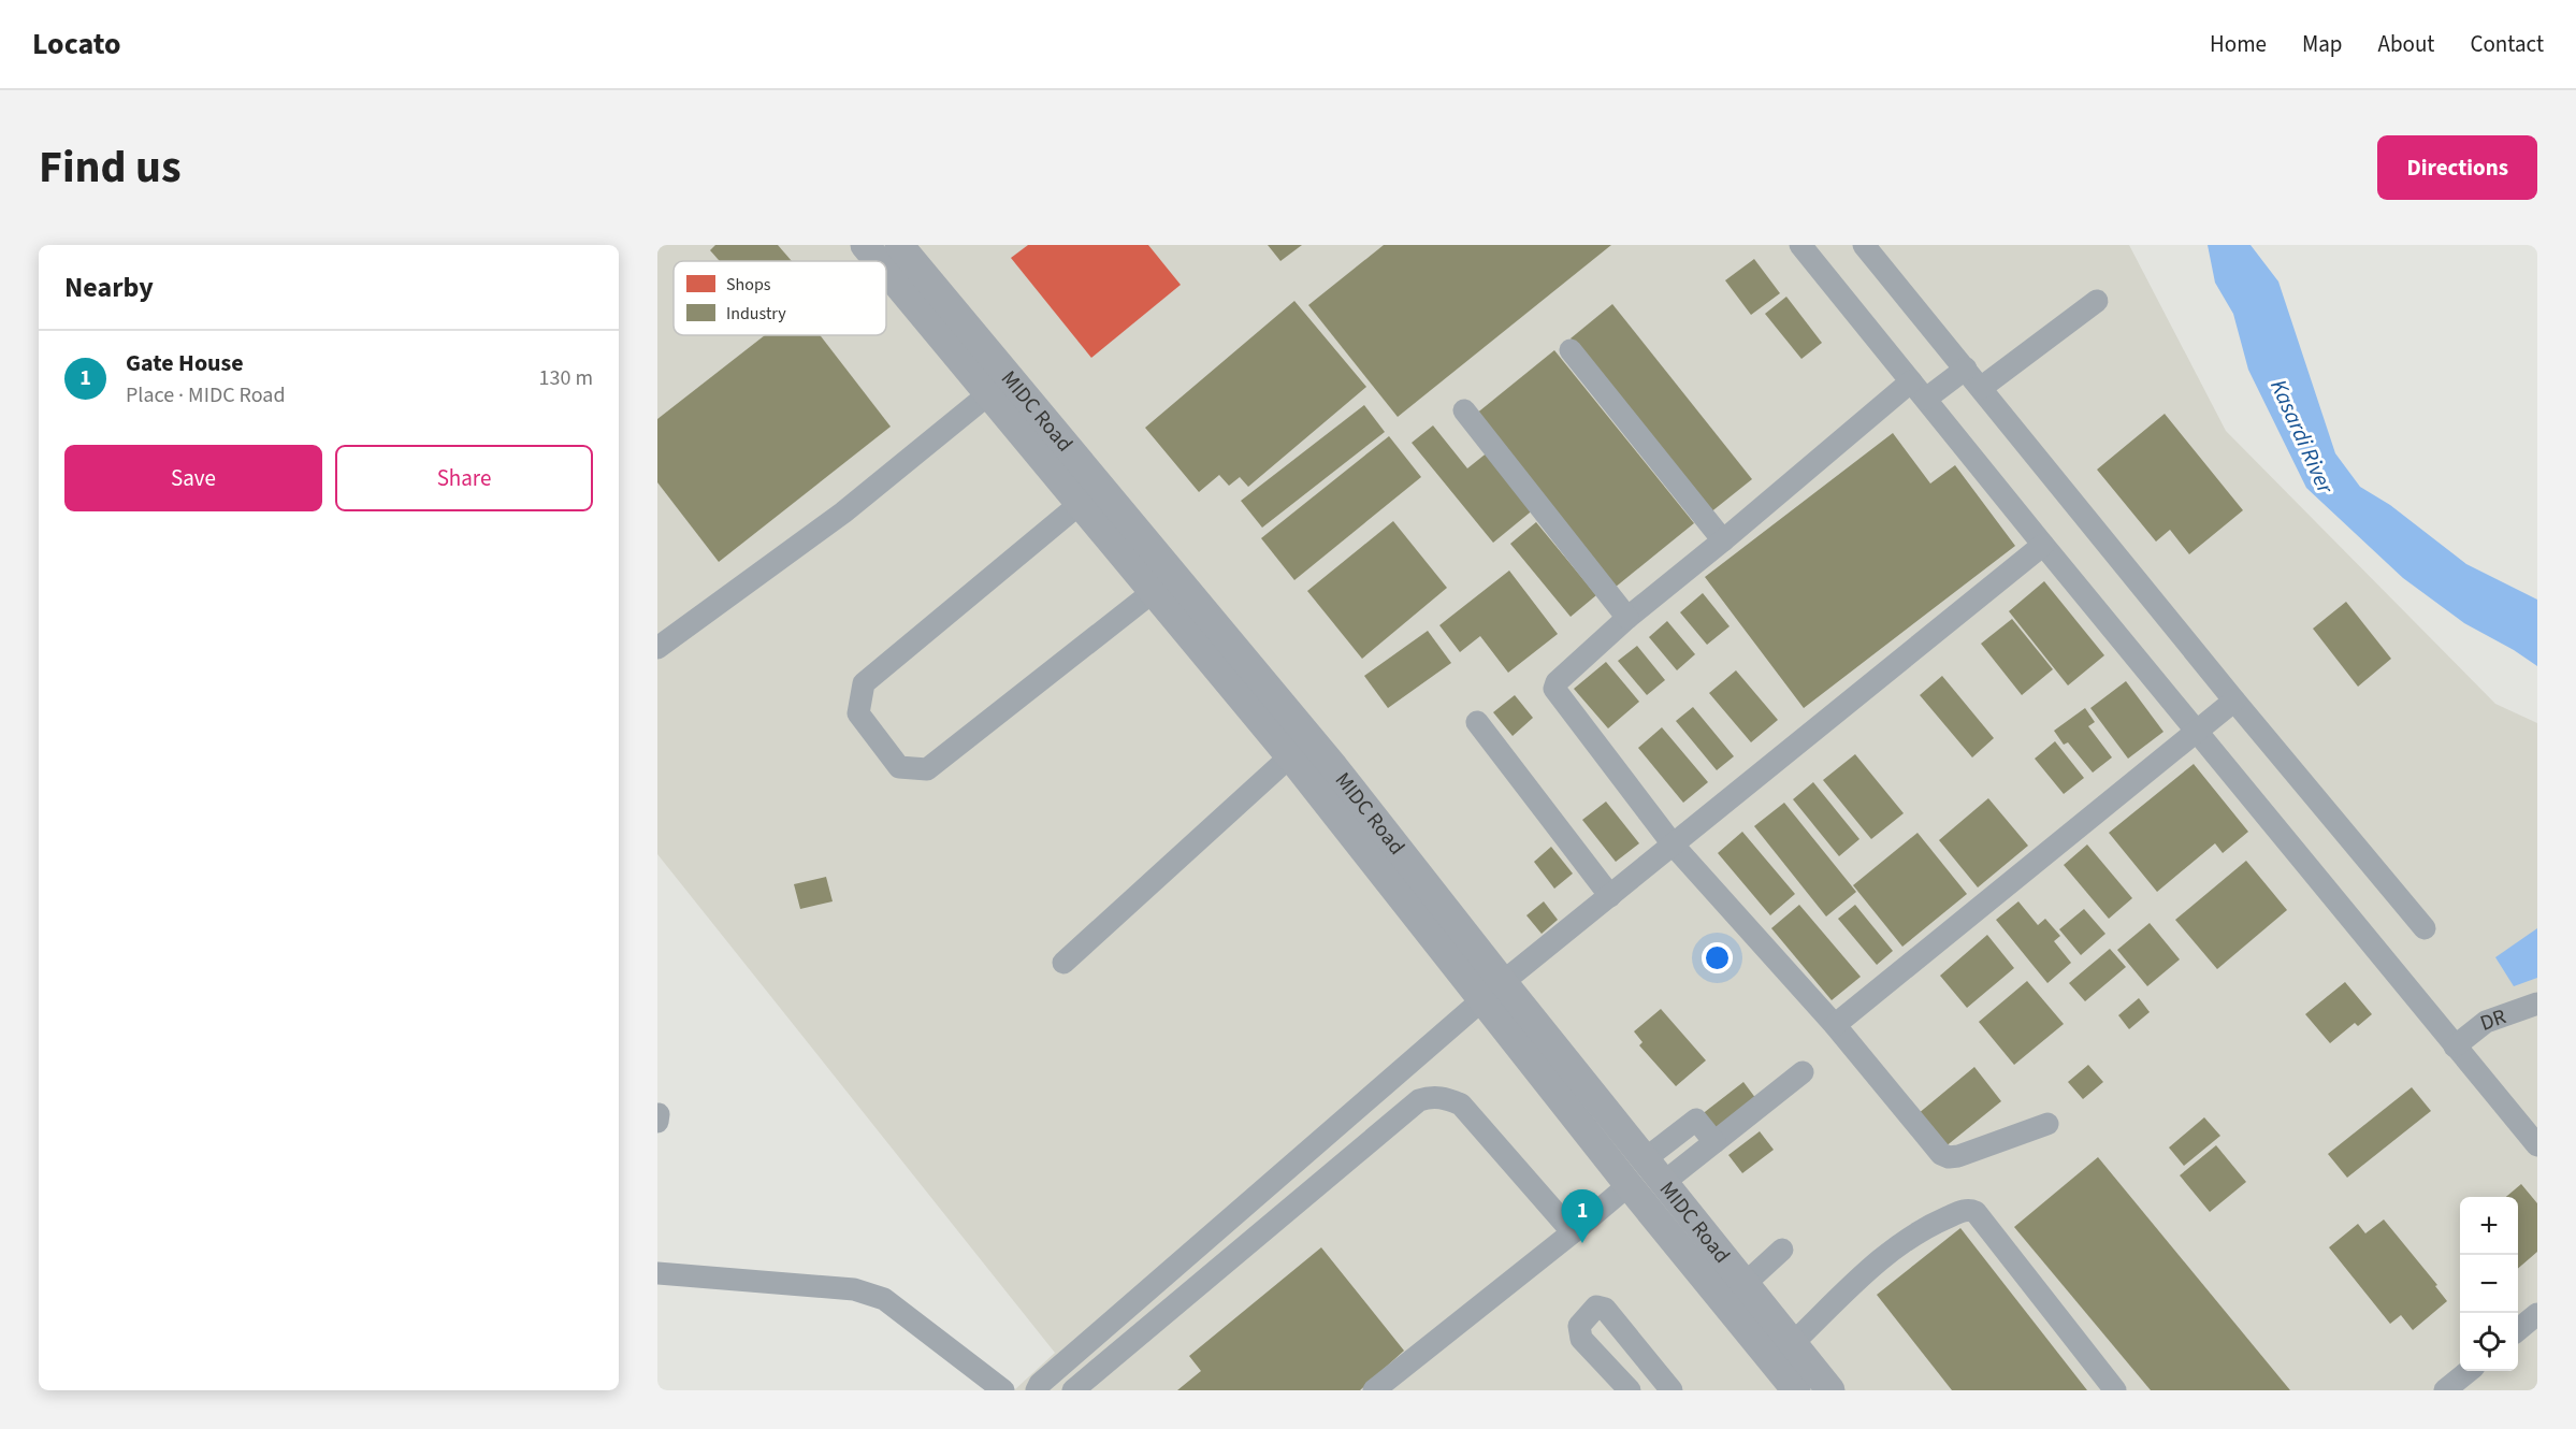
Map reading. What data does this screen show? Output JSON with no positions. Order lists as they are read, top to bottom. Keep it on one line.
{"streets":{"main road":["MIDC Road"],"street":["DR"]},"water":["Kasardi River"],"legend":["Shops","Industry"],"page":{"header":"Locato","nav":["Home","Map","About","Contact"],"title":"Find us","buttons":["Directions",["Save","Share"]],"heading":"Nearby","list":[{"mark":"1","name":"Gate House","note":"Place · MIDC Road","value":"130 m"}],"pins":"1","map_buttons":["+","−"]}}
